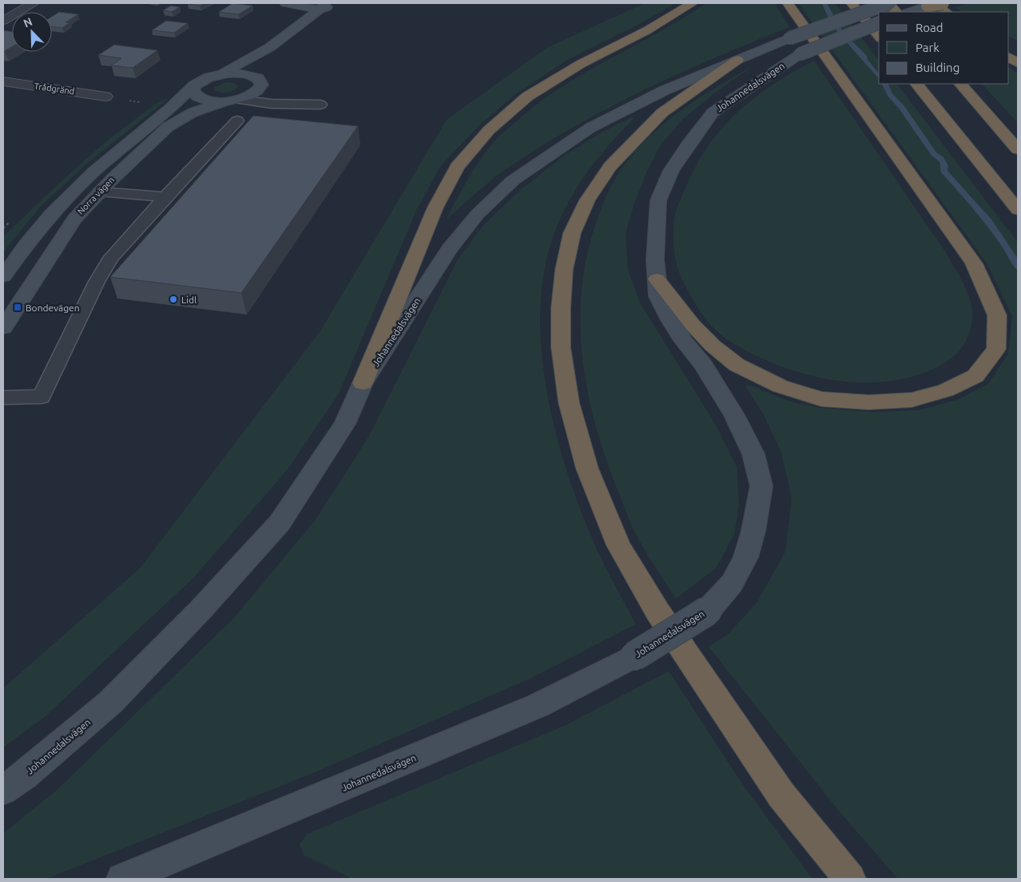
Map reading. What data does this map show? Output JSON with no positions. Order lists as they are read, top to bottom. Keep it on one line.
{"streets":{"main road":["Johannedalsvägen","Norra vägen"],"street":["Trådgränd"]},"places":{"other":["Lidl"],"transit":["Bondevägen"]},"legend":["Road","Park","Building"],"north":"top left"}
